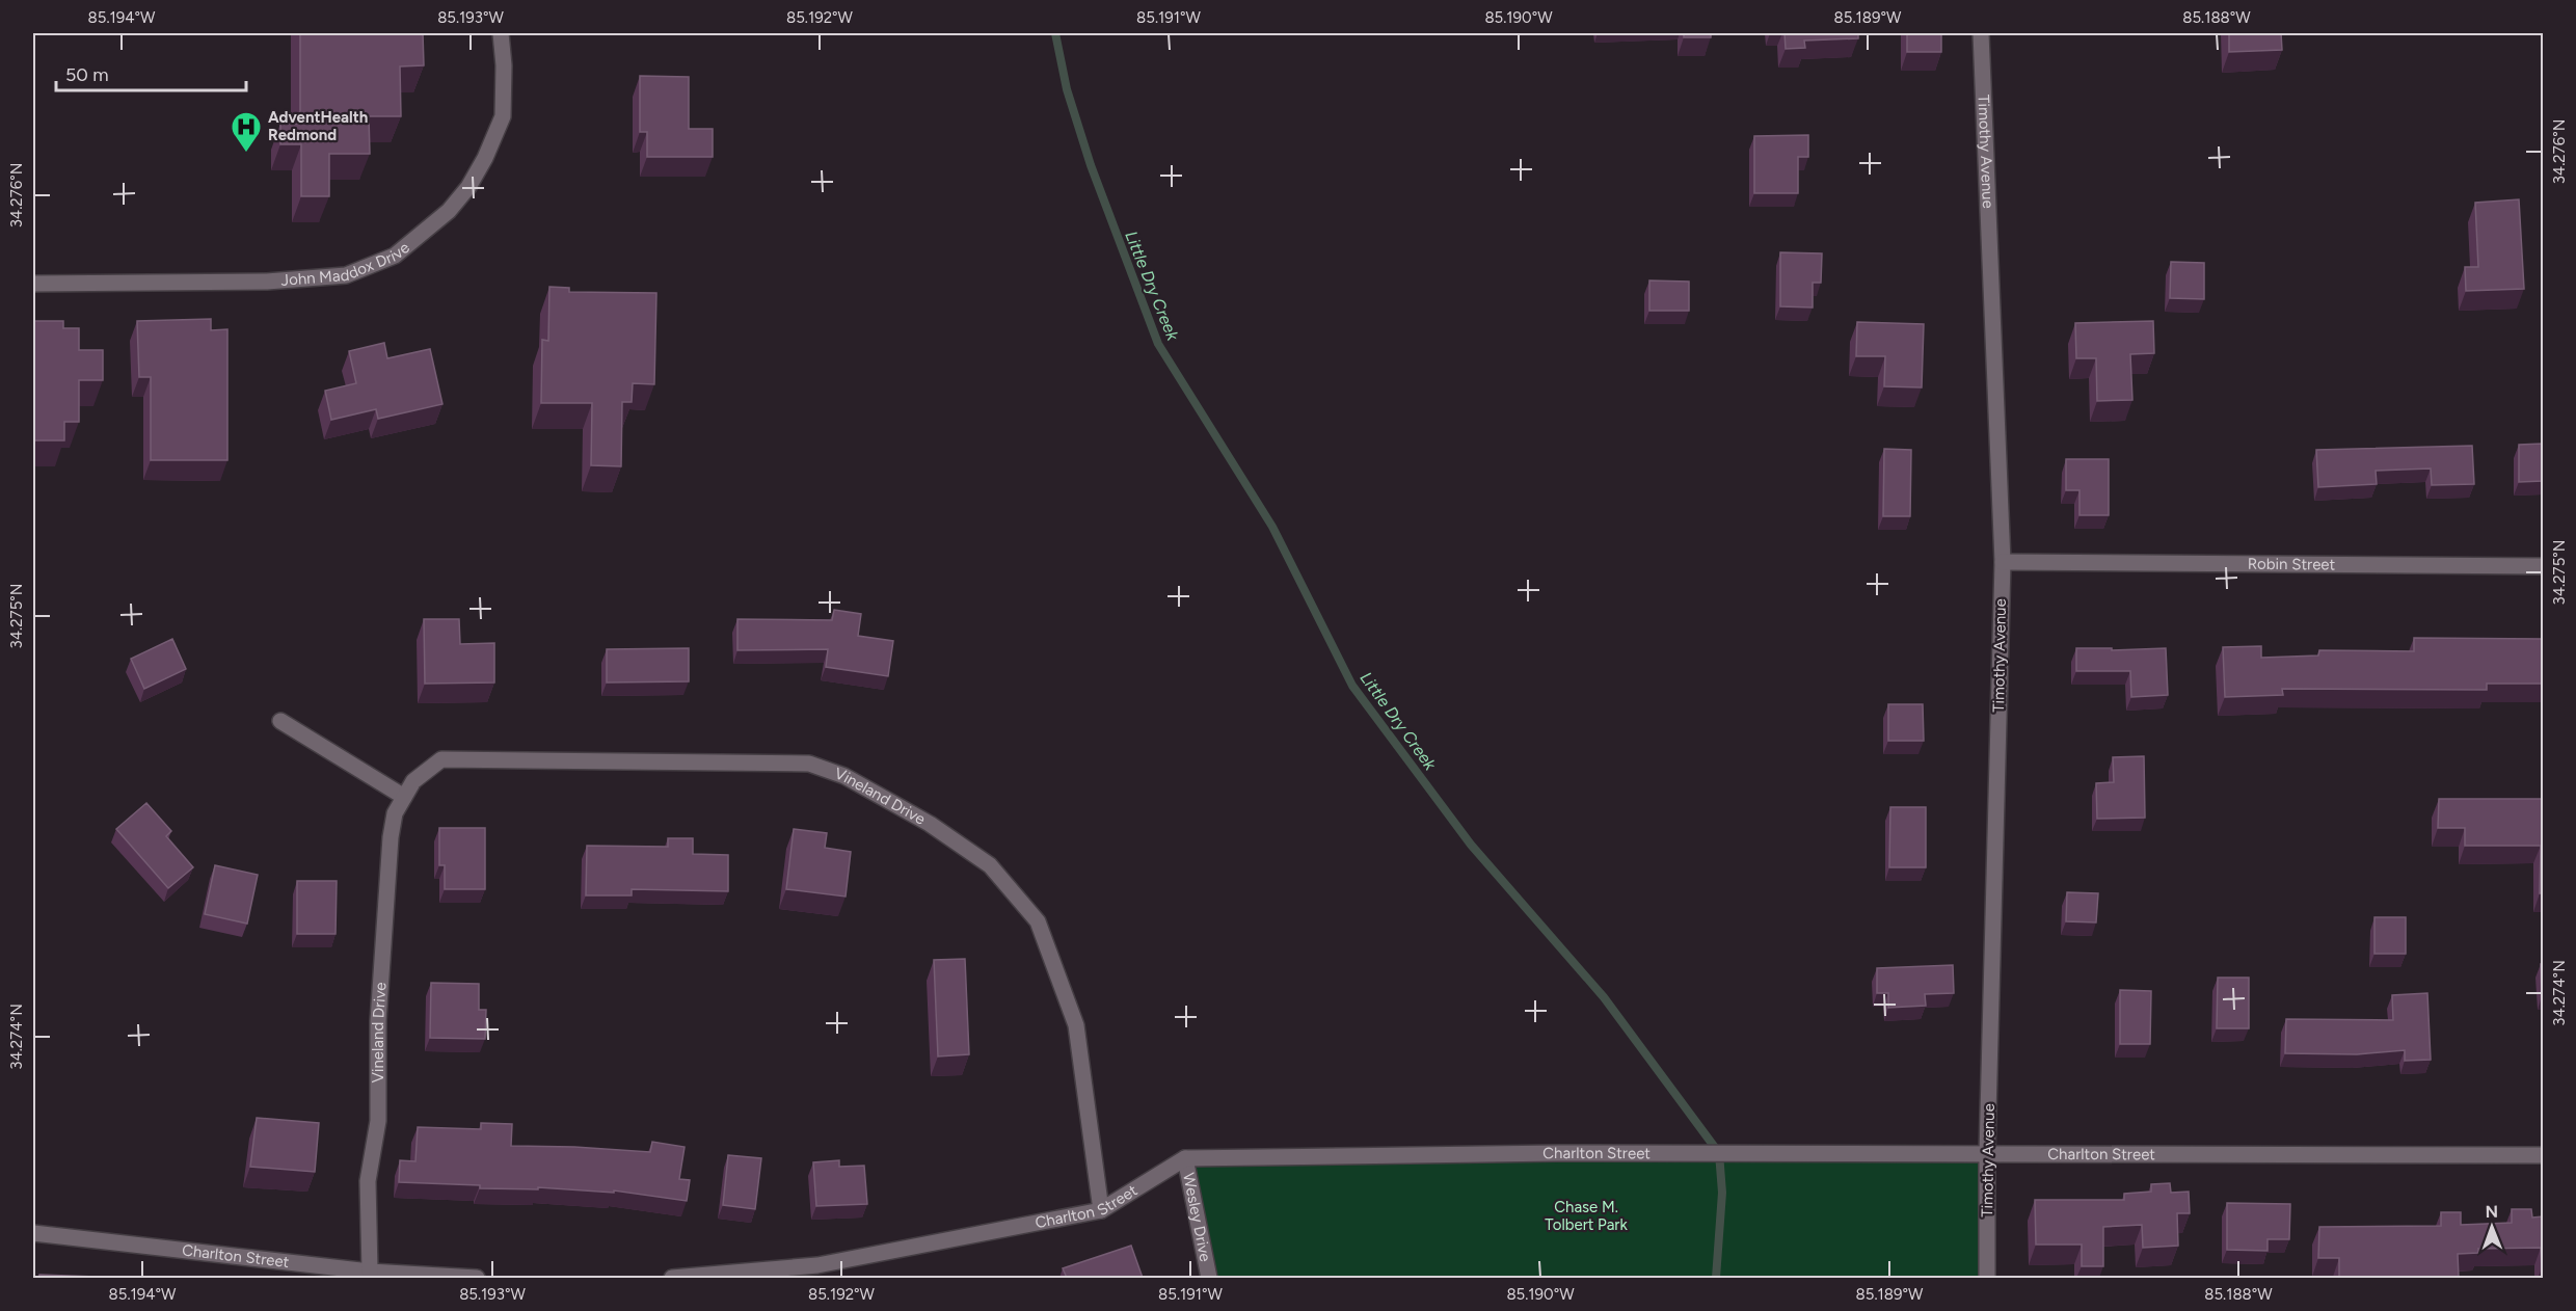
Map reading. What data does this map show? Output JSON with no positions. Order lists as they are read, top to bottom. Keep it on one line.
{"streets":{"street":["Timothy Avenue","John Maddox Drive","Robin Street","Vineland Drive","Charlton Street","Wesley Drive"]},"crossings":[["Timothy Avenue","Robin Street"],["Timothy Avenue","Charlton Street"],["Vineland Drive","Charlton Street"],["Charlton Street","Wesley Drive"]],"water":["Little Dry Creek"],"parks":["Chase M. Tolbert Park"],"places":{"hospital":["AdventHealth Redmond"]},"scale_bar":"50 m","north":"top","coordinates":["85.194°W","85.193°W","85.192°W","85.191°W","85.190°W","85.189°W","85.188°W","34.276°N","34.275°N","34.274°N"]}
